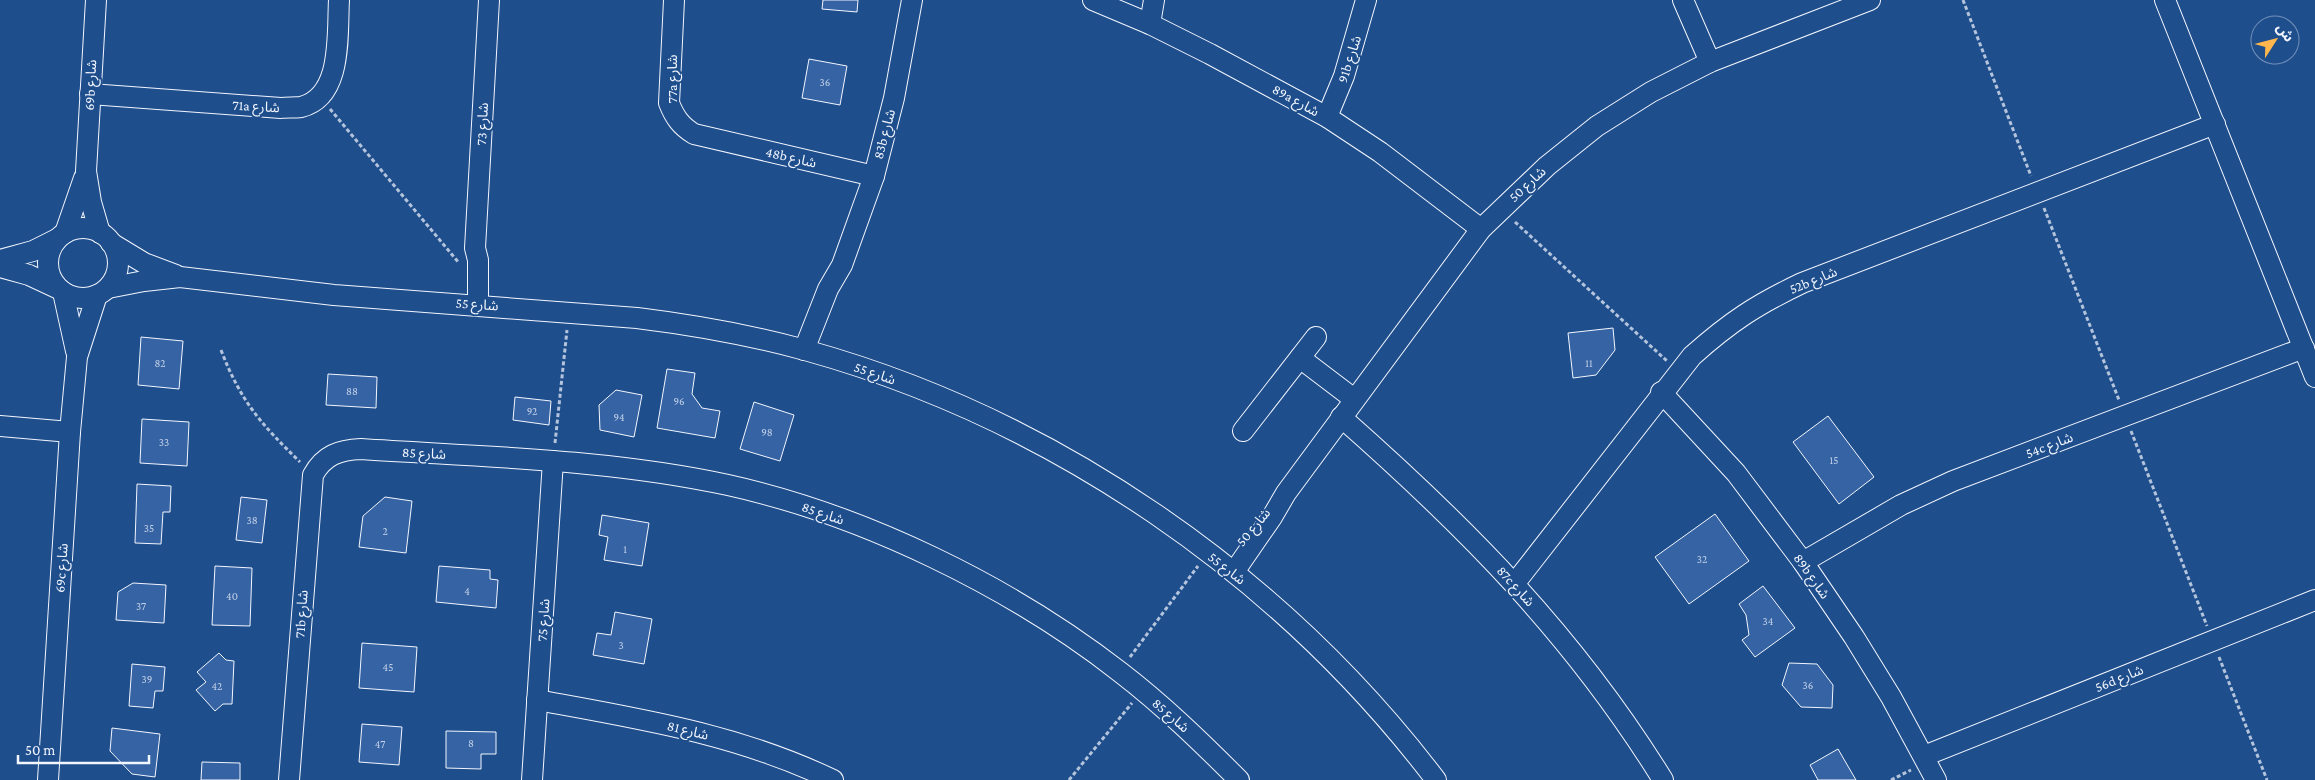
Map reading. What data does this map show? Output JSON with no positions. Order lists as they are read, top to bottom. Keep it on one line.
{"streets":{"street":["91b شارع","77a شارع","69b شارع","89a شارع","71a شارع","شارع 73","83b شارع","48b شارع","شارع 50","52b شارع","شارع 55","54c شارع","شارع 85","69c شارع","89b شارع","87c شارع","71b شارع","شارع 75","56d شارع","شارع 81"]},"crossings":[["91b شارع","89a شارع"],["77a شارع","48b شارع"],["69b شارع","71a شارع"],["69b شارع","شارع 55"],["69b شارع","69c شارع"],["89a شارع","شارع 50"],["شارع 73","شارع 55"],["83b شارع","48b شارع"],["83b شارع","شارع 55"],["شارع 50","شارع 55"],["شارع 50","87c شارع"],["52b شارع","89b شارع"],["52b شارع","87c شارع"],["شارع 55","69c شارع"],["54c شارع","89b شارع"],["شارع 85","71b شارع"],["شارع 85","شارع 75"],["89b شارع","56d شارع"],["شارع 75","شارع 81"]],"house_numbers":["36","82","11","88","96","92","94","98","33","15","38","35","2","1","32","4","40","37","34","3","45","39","36","42","8","47"],"scale_bar":"50 m","north":"top right"}
